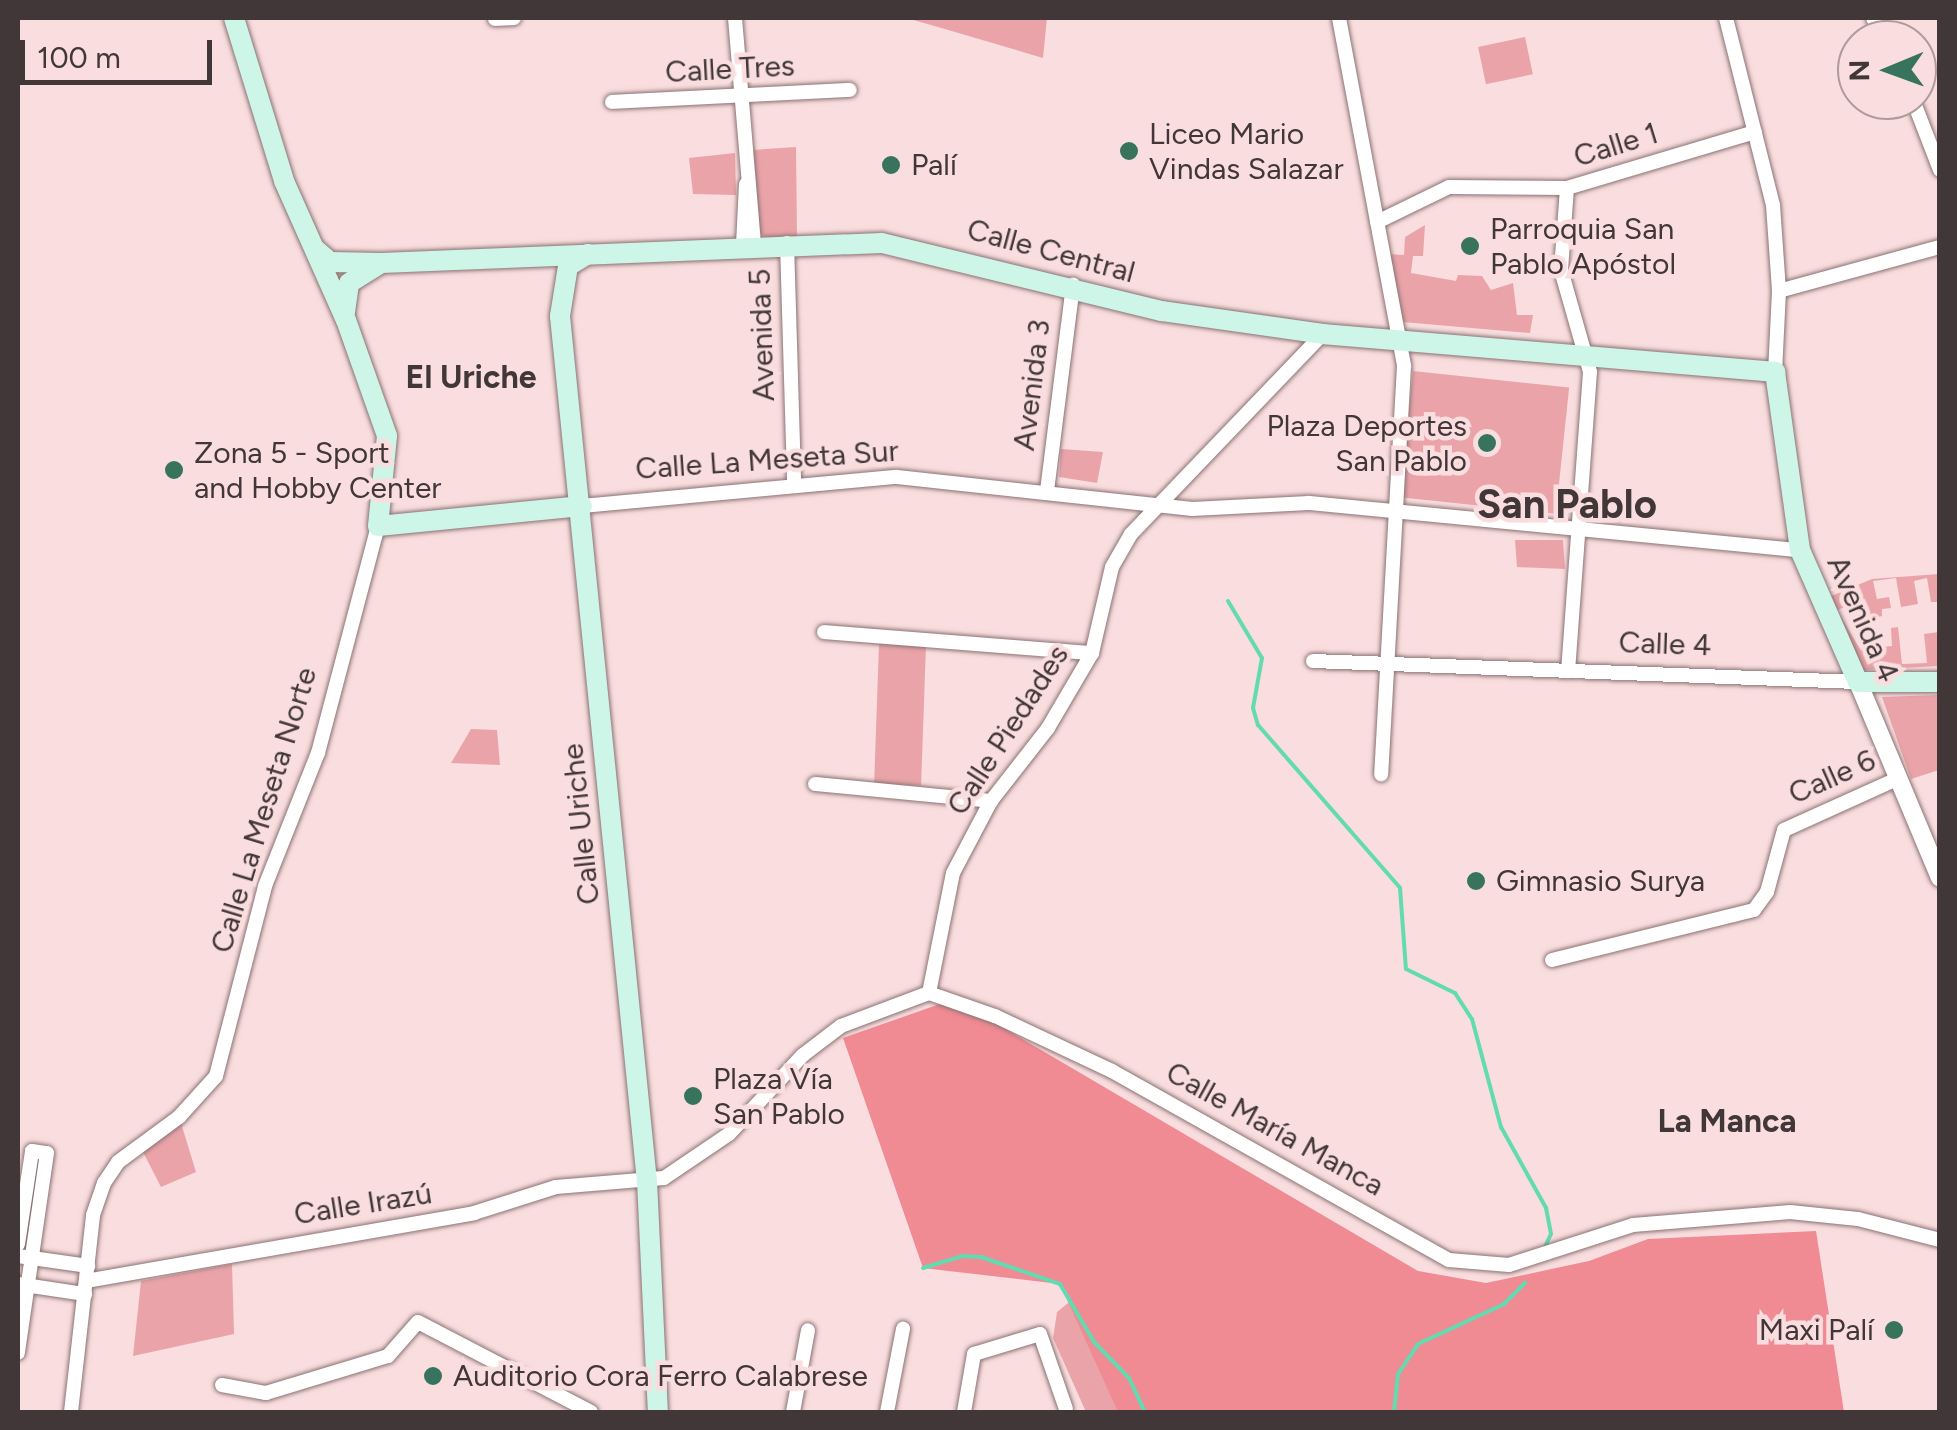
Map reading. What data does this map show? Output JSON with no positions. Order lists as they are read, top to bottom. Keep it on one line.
{"streets":{"main road":["Calle Central","Calle La Meseta Sur","Avenida 4","Calle 4","Calle La Meseta Norte","Calle Uriche"],"street":["Calle Tres","Calle 1","Avenida 5","Avenida 3","Calle Piedades","Calle 6","Calle María Manca","Calle Irazú"]},"crossings":[["Calle Central","Avenida 5"],["Calle Central","Avenida 3"],["Calle Central","Avenida 4"],["Calle Central","Calle Piedades"],["Calle Central","Calle La Meseta Norte"],["Calle Central","Calle Uriche"],["Avenida 5","Calle La Meseta Sur"],["Avenida 3","Calle La Meseta Sur"],["Calle La Meseta Sur","Avenida 4"],["Calle La Meseta Sur","Calle Piedades"],["Calle La Meseta Sur","Calle La Meseta Norte"],["Calle La Meseta Sur","Calle Uriche"],["Avenida 4","Calle 4"],["Avenida 4","Calle 6"],["Calle Piedades","Calle María Manca"],["Calle La Meseta Norte","Calle Irazú"],["Calle Uriche","Calle Irazú"]],"districts":["El Uriche","San Pablo","La Manca"],"places":["Liceo Mario Vindas Salazar","Palí","Parroquia San Pablo Apóstol","Plaza Deportes San Pablo","Zona 5 - Sport and Hobby Center","Gimnasio Surya","Plaza Vía San Pablo","Maxi Palí","Auditorio Cora Ferro Calabrese"],"scale_bar":"100 m","north":"left"}
